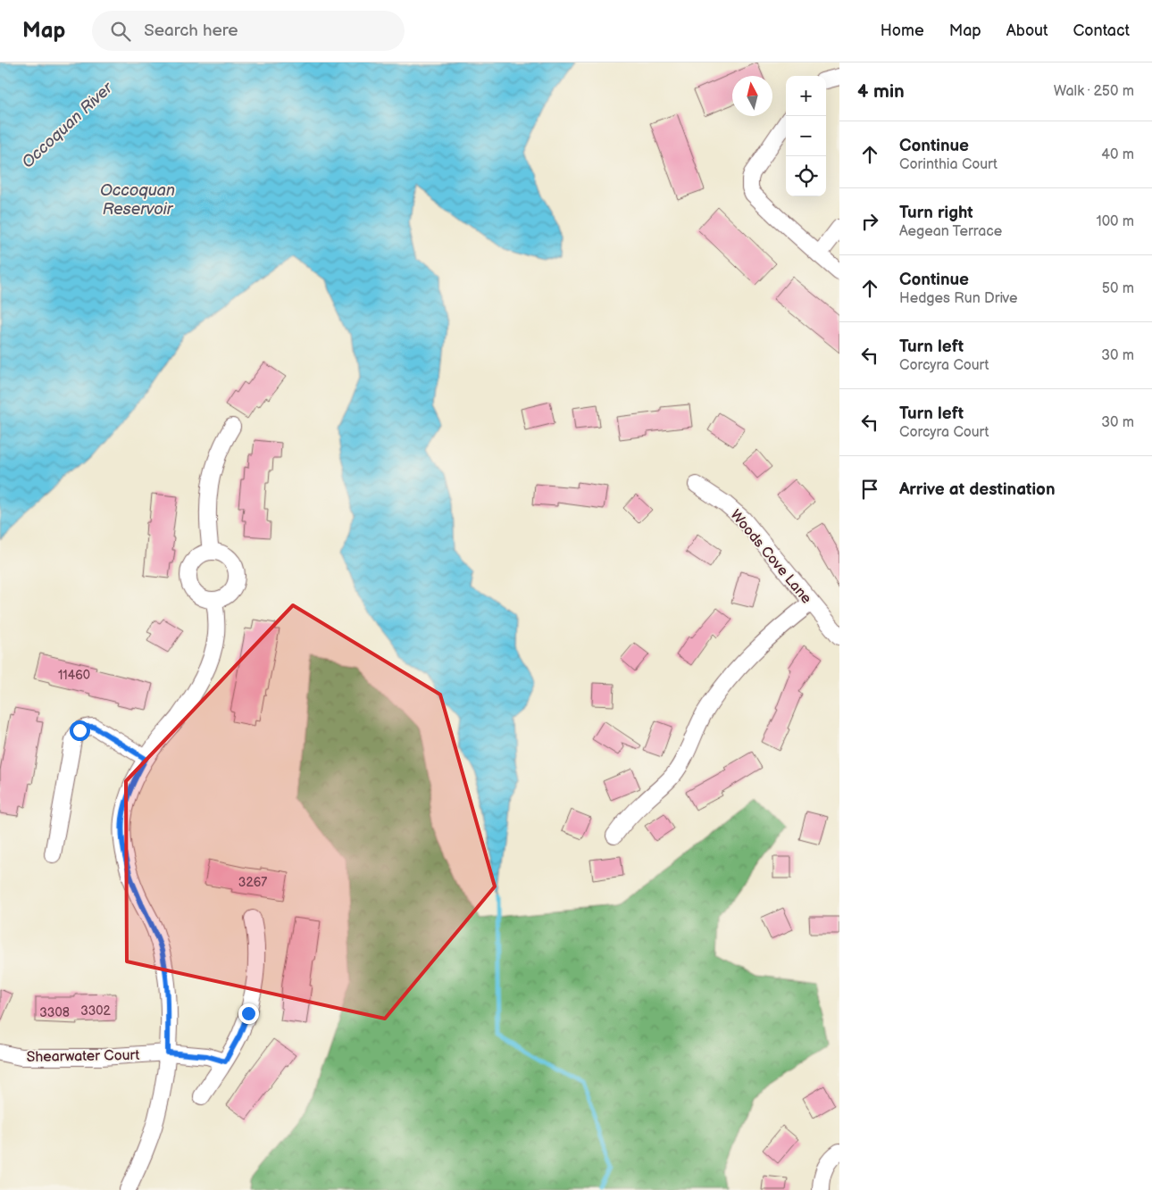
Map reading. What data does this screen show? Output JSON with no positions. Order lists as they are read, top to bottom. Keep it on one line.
{"streets":{"street":["Woods Cove Lane","Shearwater Court"]},"water":["Occoquan River","Occoquan Reservoir"],"house_numbers":["11460","3267","3302","3308"],"north":"top","page":{"header":"Map","search":"Search here","nav":["Home","Map","About","Contact"],"heading":["4 min","Walk · 250 m"],"map_buttons":["+","−"],"list":[["Continue","Corinthia Court","40 m"],["Turn right","Aegean Terrace","100 m"],["Continue","Hedges Run Drive","50 m"],["Turn left","Corcyra Court","30 m"],["Turn left","Corcyra Court","30 m"],"Arrive at destination"]}}
